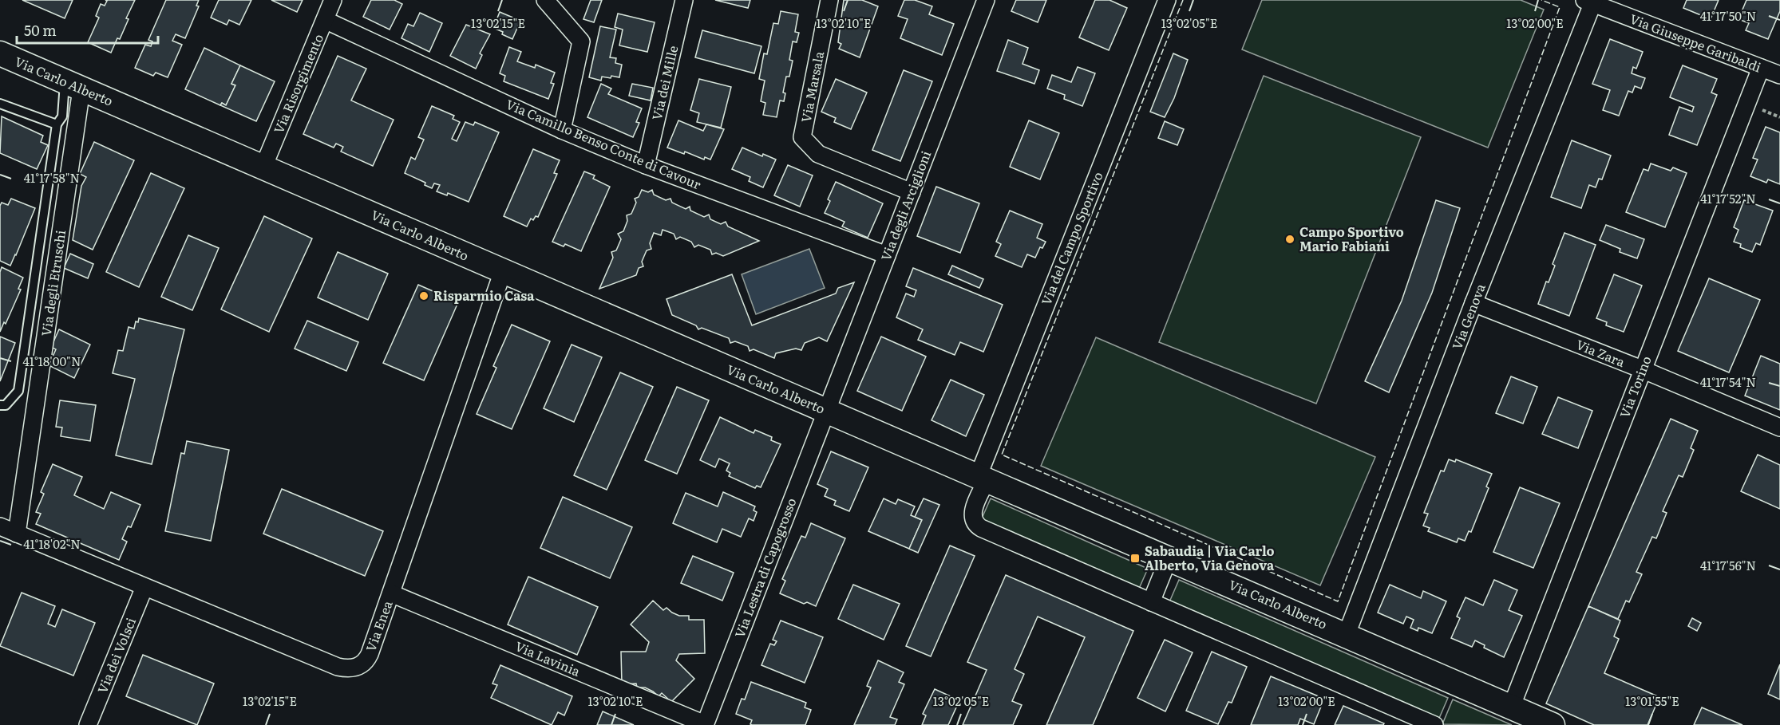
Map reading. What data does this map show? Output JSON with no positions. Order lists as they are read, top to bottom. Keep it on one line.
{"streets":{"street":["Via Giuseppe Garibaldi","Via Carlo Alberto","Via dei Mille","Via Risorgimento","Via Marsala","Via Camillo Benso Conte di Cavour","Via degli Arciglioni","Via del Campo Sportivo","Via degli Etruschi","Via Genova","Via Zara","Via Torino","Via Lestra di Capogrosso","Via Enea","Via dei Volsci","Via Lavinia"]},"crossings":[["Via Giuseppe Garibaldi","Via Genova"],["Via Giuseppe Garibaldi","Via Torino"],["Via Carlo Alberto","Via Risorgimento"],["Via Carlo Alberto","Via degli Arciglioni"],["Via Carlo Alberto","Via del Campo Sportivo"],["Via Carlo Alberto","Via degli Etruschi"],["Via Carlo Alberto","Via Genova"],["Via Carlo Alberto","Via Torino"],["Via Carlo Alberto","Via Lestra di Capogrosso"],["Via Carlo Alberto","Via Enea"],["Via dei Mille","Via Camillo Benso Conte di Cavour"],["Via Risorgimento","Via Camillo Benso Conte di Cavour"],["Via Marsala","Via degli Arciglioni"],["Via Camillo Benso Conte di Cavour","Via degli Arciglioni"],["Via degli Arciglioni","Via Lestra di Capogrosso"],["Via degli Etruschi","Via Enea"],["Via Genova","Via Zara"],["Via Zara","Via Torino"],["Via Lestra di Capogrosso","Via Lavinia"],["Via Enea","Via dei Volsci"],["Via Enea","Via Lavinia"]],"places":{"other":["Campo Sportivo Mario Fabiani","Risparmio Casa"],"transit":["Sabaudia | Via Carlo Alberto, Via Genova"]},"scale_bar":"50 m","coordinates":["41°17'50\"N","13°02'15\"E","13°02'10\"E","13°02'05\"E","13°02'00\"E","41°17'58\"N","41°17'52\"N","41°18'00\"N","41°17'54\"N","41°18'02\"N","41°17'56\"N","13°01'55\"E"]}
